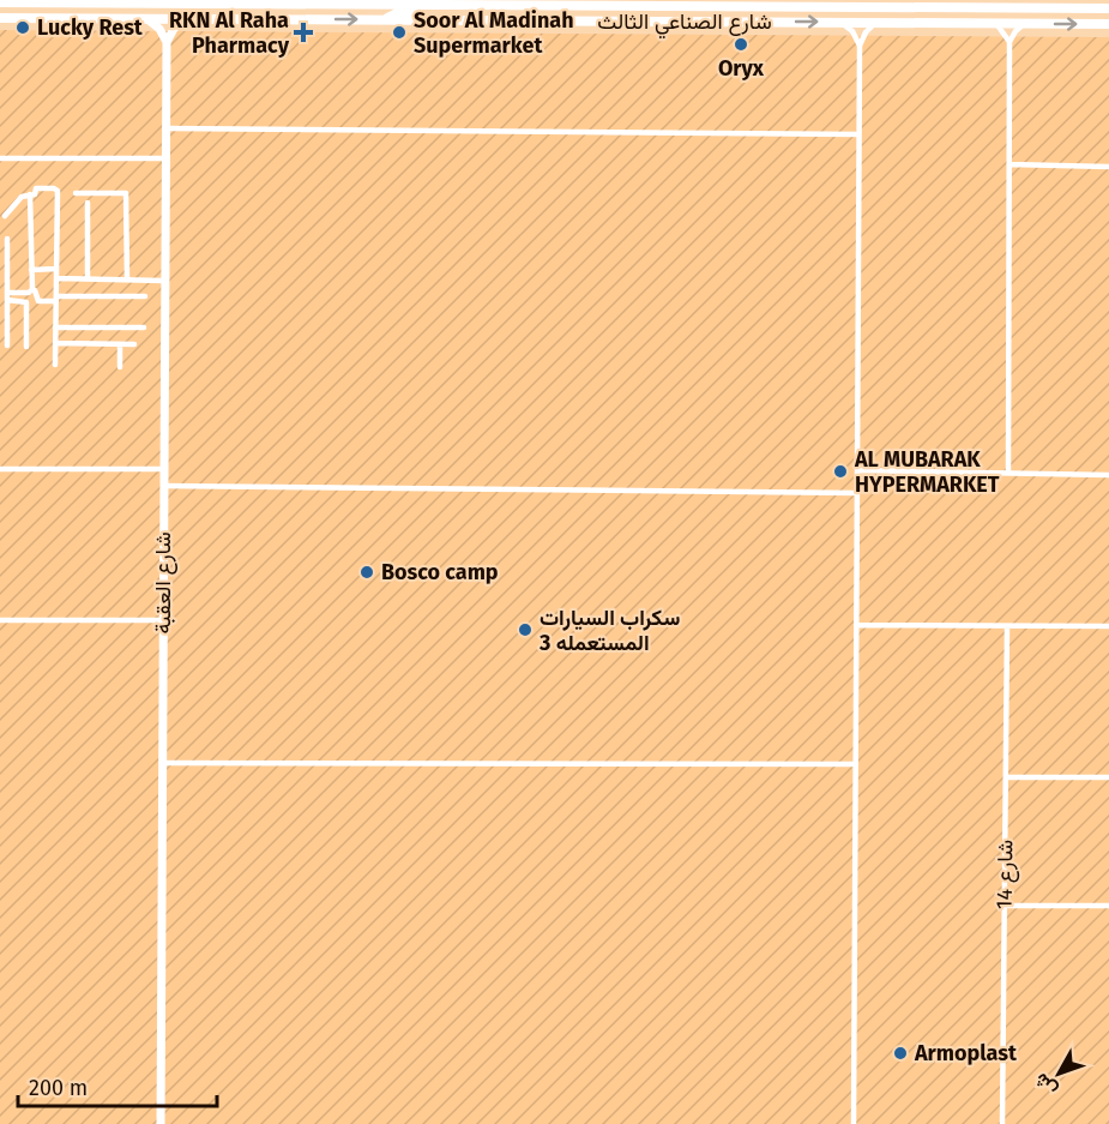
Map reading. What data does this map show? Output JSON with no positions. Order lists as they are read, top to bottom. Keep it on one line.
{"streets":{"main road":["شارع الصناعي الثالث"],"street":["شارع العقبة","شارع 14"]},"places":{"other":["Lucky Rest","Soor Al Madinah Supermarket","Oryx","AL MUBARAK HYPERMARKET","Bosco camp","سكراب السيارات المستعمله 3","Armoplast"],"health":["RKN Al Raha Pharmacy"]},"scale_bar":"200 m","north":"bottom left"}
